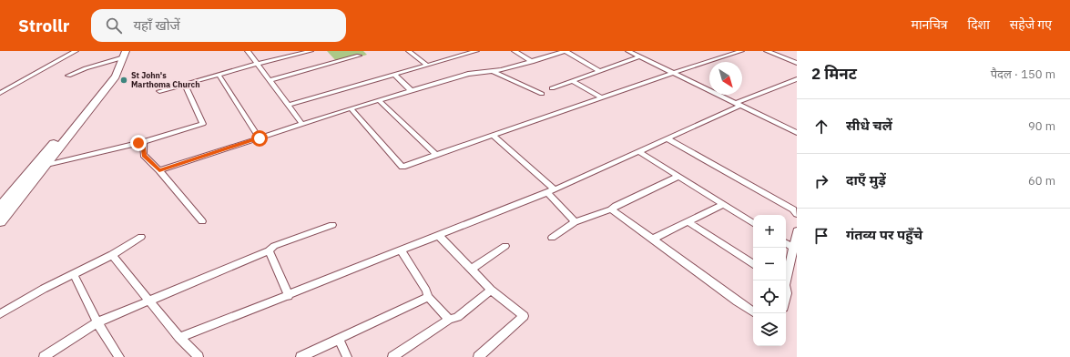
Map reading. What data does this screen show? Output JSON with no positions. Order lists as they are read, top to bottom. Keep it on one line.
{"places":["St John's Marthoma Church"],"north":"bottom right","page":{"header":"Strollr","search":"यहाँ खोजें","nav":["मानचित्र","दिशा","सहेजे गए"],"heading":["2 मिनट","पैदल · 150 m"],"list":[["सीधे चलें","90 m"],["दाएँ मुड़ें","60 m"],"गंतव्य पर पहुँचे"],"map_buttons":["+","−"]}}
